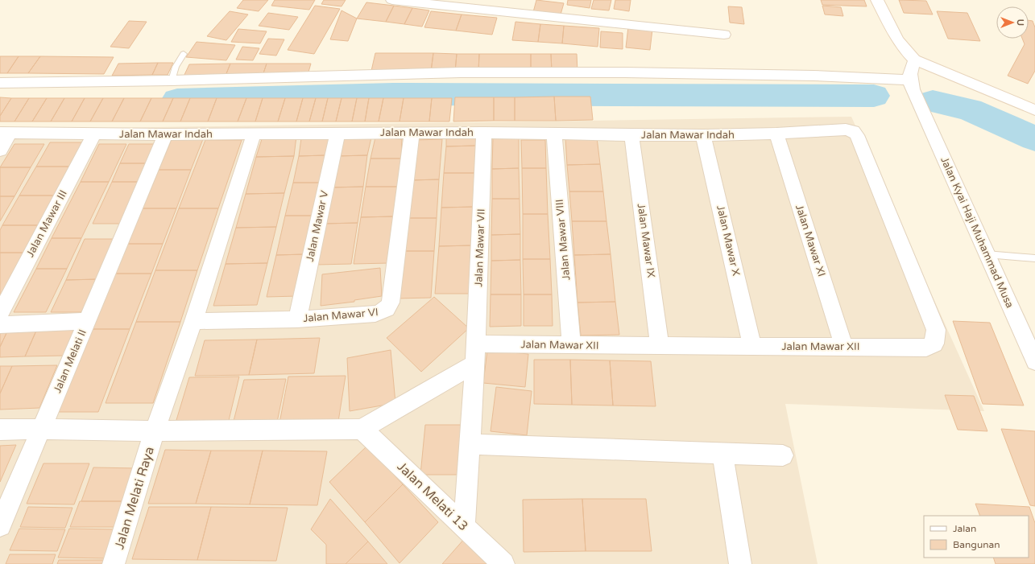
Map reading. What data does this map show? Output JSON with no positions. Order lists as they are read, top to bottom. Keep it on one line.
{"streets":{"street":["Jalan Mawar Indah","Jalan Mawar III","Jalan Mawar V","Jalan Kyai Haji Muhammad Musa","Jalan Mawar VIII","Jalan Mawar IX","Jalan Mawar X","Jalan Mawar XI","Jalan Mawar VII","Jalan Mawar VI","Jalan Mawar XII","Jalan Melati II","Jalan Melati 13","Jalan Melati Raya"]},"crossings":[["Jalan Mawar Indah","Jalan Mawar III"],["Jalan Mawar Indah","Jalan Mawar V"],["Jalan Mawar Indah","Jalan Mawar VIII"],["Jalan Mawar Indah","Jalan Mawar IX"],["Jalan Mawar Indah","Jalan Mawar X"],["Jalan Mawar Indah","Jalan Mawar XI"],["Jalan Mawar Indah","Jalan Mawar VII"],["Jalan Mawar Indah","Jalan Mawar VI"],["Jalan Mawar Indah","Jalan Mawar XII"],["Jalan Mawar Indah","Jalan Melati Raya"],["Jalan Mawar V","Jalan Mawar VI"],["Jalan Mawar VIII","Jalan Mawar XII"],["Jalan Mawar IX","Jalan Mawar XII"],["Jalan Mawar X","Jalan Mawar XII"],["Jalan Mawar XI","Jalan Mawar XII"],["Jalan Mawar VII","Jalan Mawar XII"],["Jalan Mawar VII","Jalan Melati 13"],["Jalan Mawar VI","Jalan Melati Raya"]],"legend":["Jalan","Bangunan"],"north":"right"}
